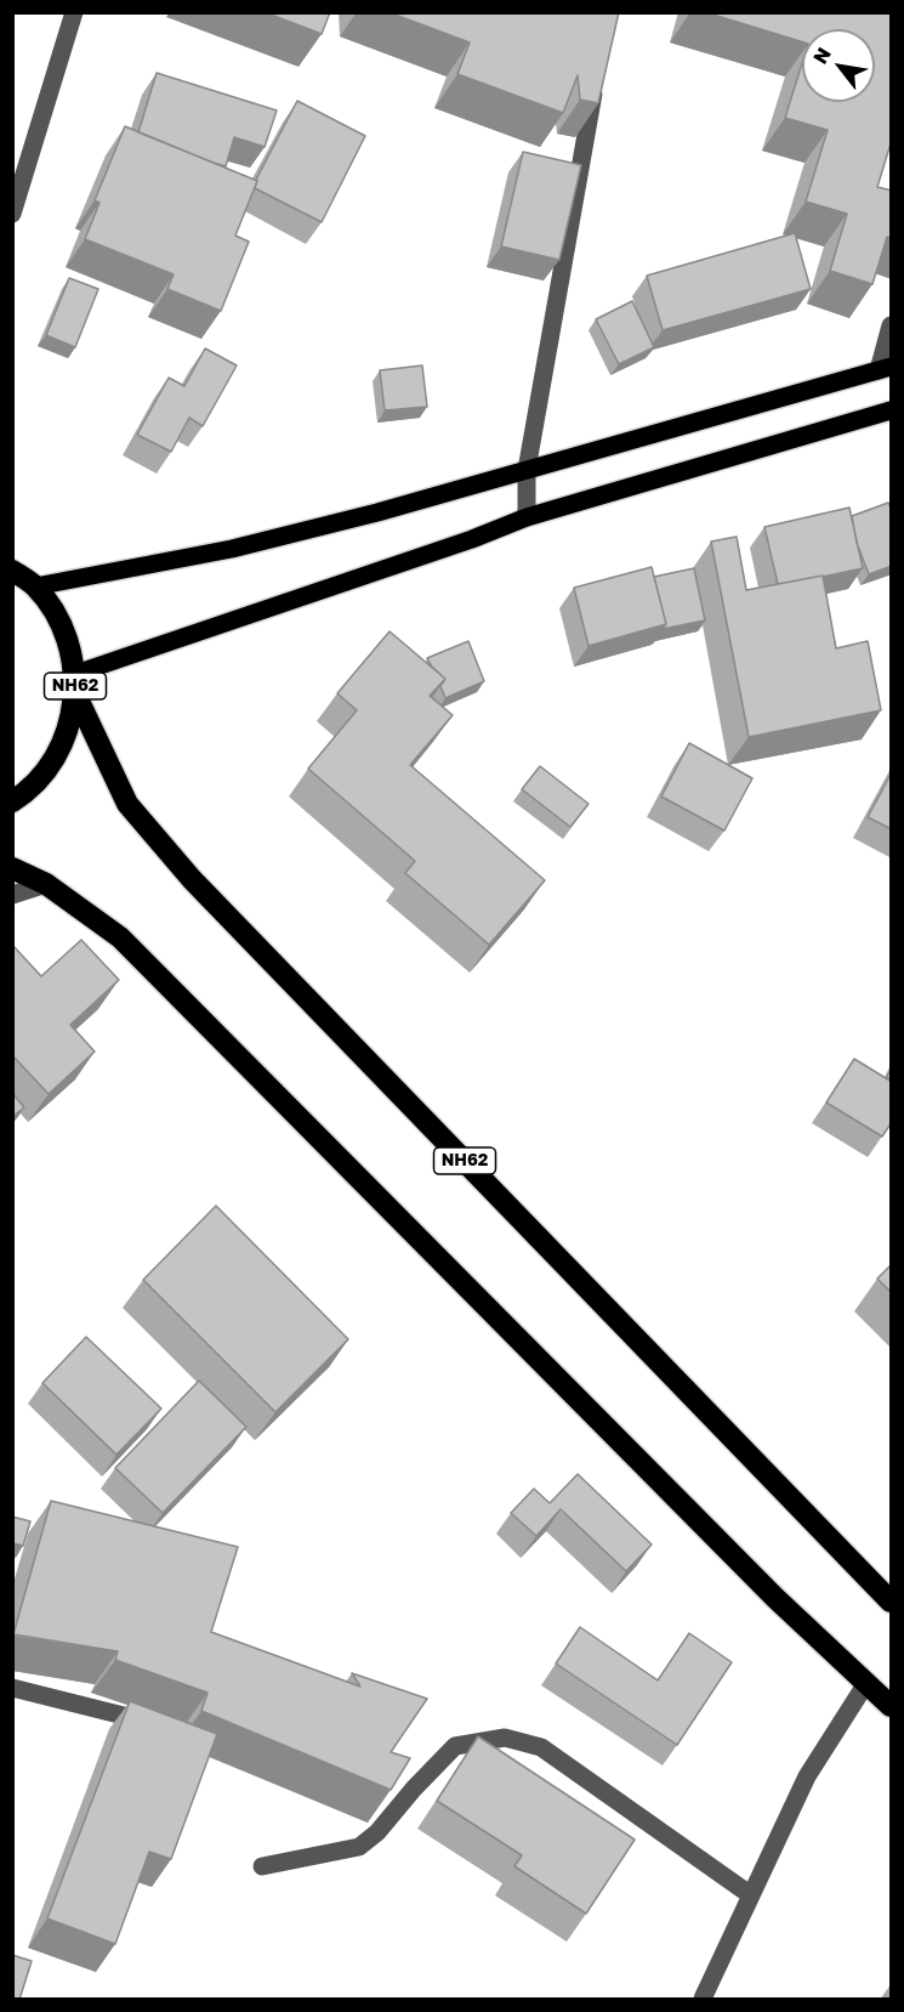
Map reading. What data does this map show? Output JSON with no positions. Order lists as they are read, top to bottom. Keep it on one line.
{"streets":{"highway":["NH62"]},"north":"top left"}
